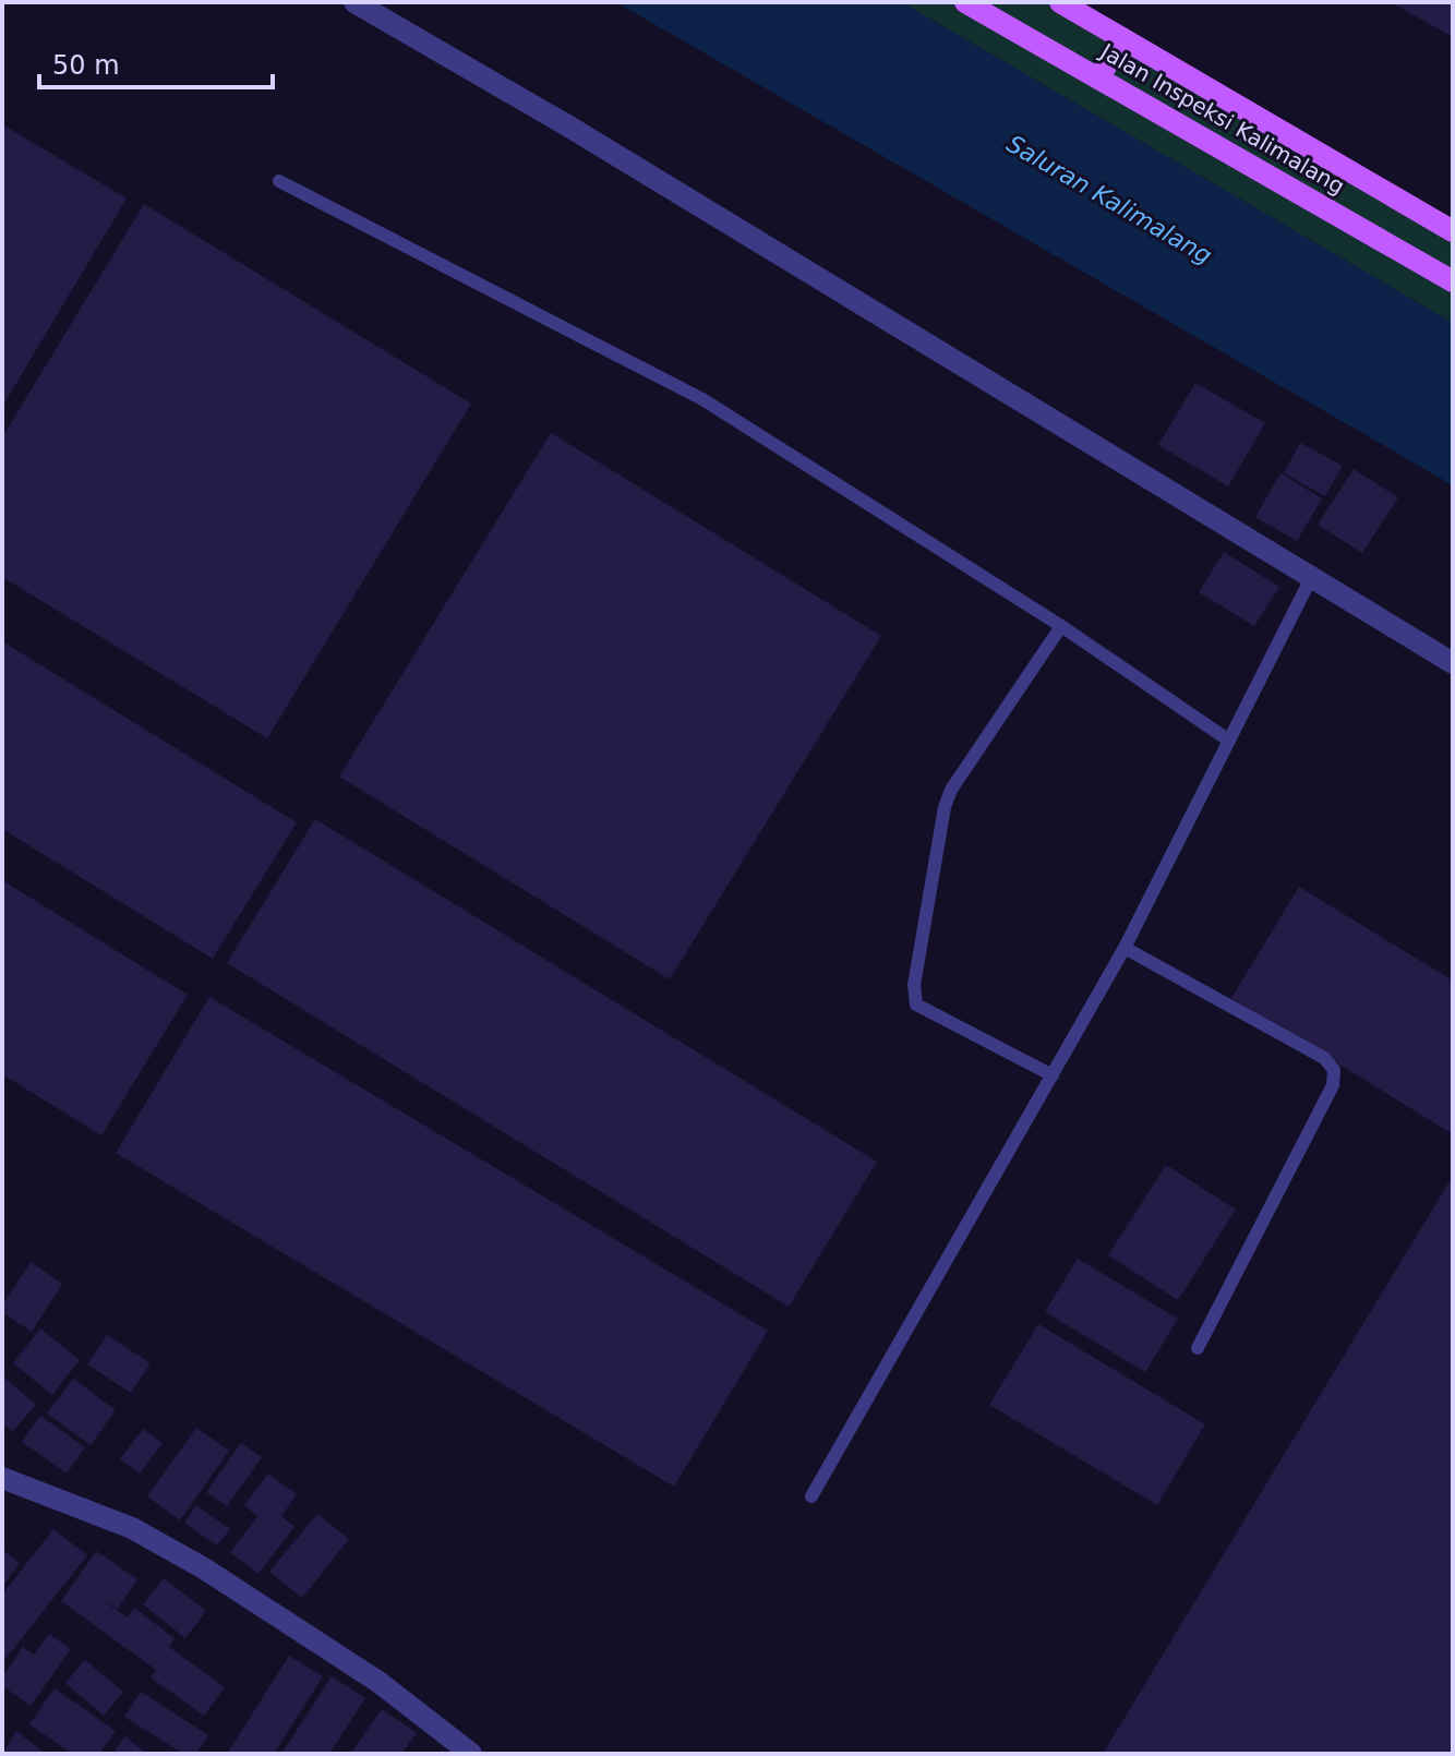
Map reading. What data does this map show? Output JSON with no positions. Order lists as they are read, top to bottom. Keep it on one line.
{"streets":{"main road":["Jalan Inspeksi Kalimalang"]},"water":["Saluran Kalimalang"],"scale_bar":"50 m"}
